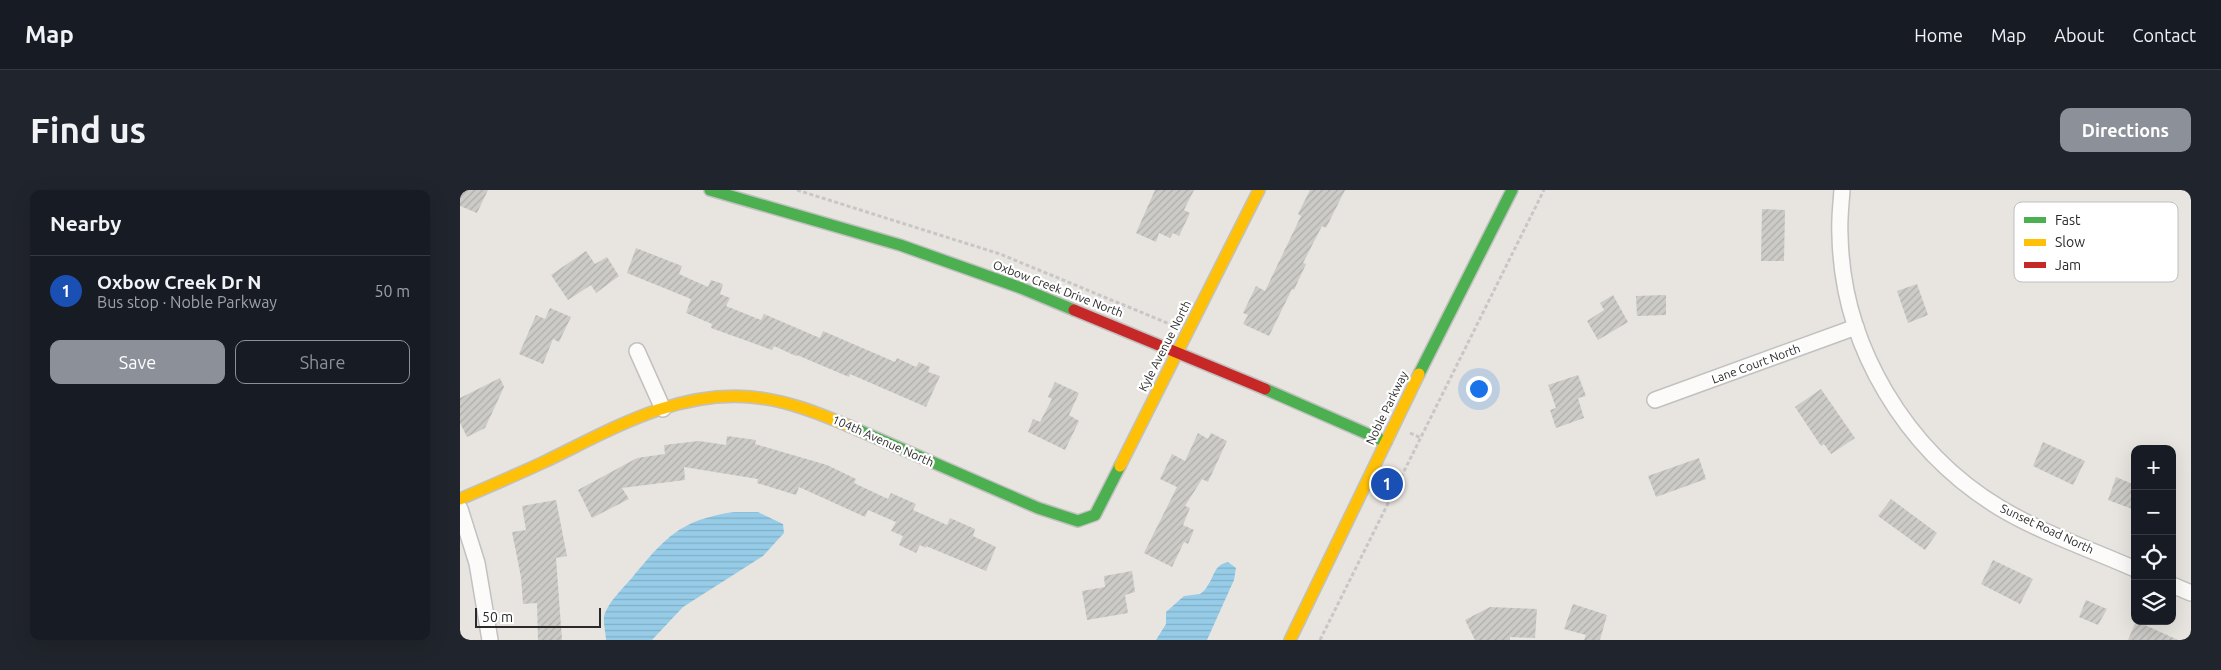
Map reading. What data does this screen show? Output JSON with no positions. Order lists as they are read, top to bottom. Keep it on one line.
{"streets":{"street":["Oxbow Creek Drive North","Kyle Avenue North","Lane Court North","Noble Parkway","104th Avenue North","Sunset Road North"]},"crossings":[["Oxbow Creek Drive North","Kyle Avenue North"],["Oxbow Creek Drive North","Noble Parkway"],["Kyle Avenue North","104th Avenue North"],["Lane Court North","Sunset Road North"]],"legend":["Fast","Slow","Jam"],"scale_bar":"50 m","page":{"header":"Map","nav":["Home","Map","About","Contact"],"buttons":["Directions",["Save","Share"]],"title":"Find us","heading":"Nearby","list":[{"mark":"1","name":"Oxbow Creek Dr N","note":"Bus stop · Noble Parkway","value":"50 m"}],"map_buttons":["+","−"],"pins":"1","scale":"50 m"}}
